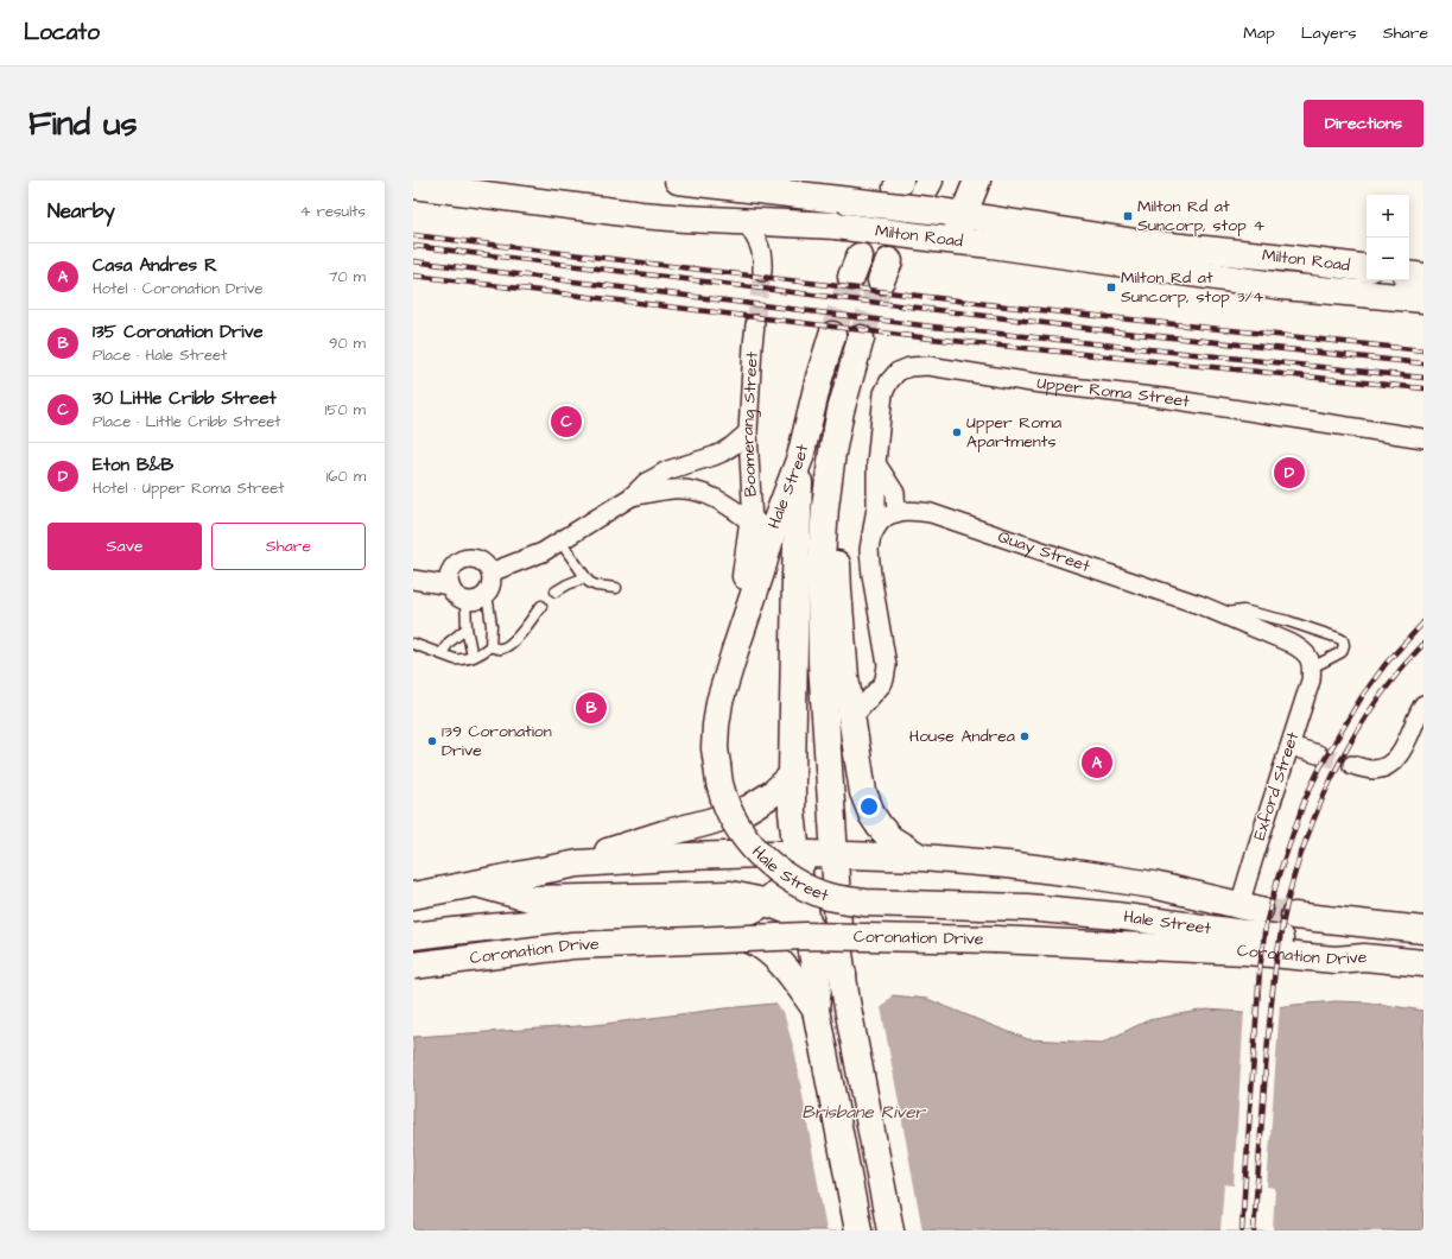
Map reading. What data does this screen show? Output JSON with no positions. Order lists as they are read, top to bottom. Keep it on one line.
{"streets":{"main road":["Milton Road","Hale Street","Coronation Drive"],"street":["Upper Roma Street","Boomerang Street","Quay Street","Exford Street"]},"crossings":[["Hale Street","Coronation Drive"],["Quay Street","Exford Street"]],"water":["Brisbane River"],"places":{"transit":["Milton Rd at Suncorp, stop 4","Milton Rd at Suncorp, stop 3/4"],"other":["Upper Roma Apartments","House Andrea","139 Coronation Drive"]},"page":{"header":"Locato","nav":["Map","Layers","Share"],"buttons":["Directions",["Save","Share"]],"title":"Find us","heading":["Nearby","4 results"],"map_buttons":["+","−"],"list":[{"mark":"A","name":"Casa Andres R","note":"Hotel · Coronation Drive","value":"70 m"},{"mark":"B","name":"135 Coronation Drive","note":"Place · Hale Street","value":"90 m"},{"mark":"C","name":"30 Little Cribb Street","note":"Place · Little Cribb Street","value":"150 m"},{"mark":"D","name":"Eton B&B","note":"Hotel · Upper Roma Street","value":"160 m"}],"pins":["C","D","B","A"]}}
